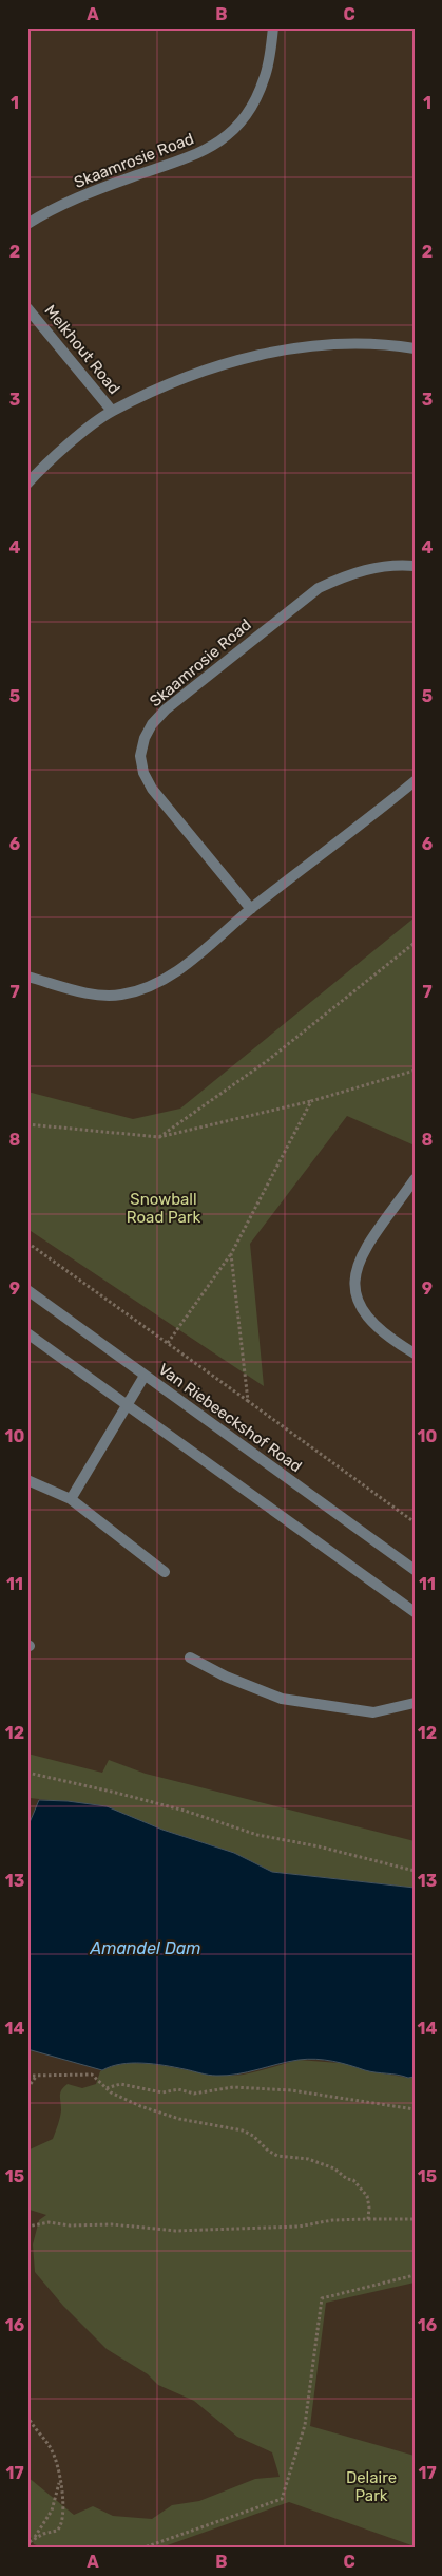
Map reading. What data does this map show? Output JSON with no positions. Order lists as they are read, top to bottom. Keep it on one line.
{"streets":{"street":["Skaamrosie Road","Melkhout Road","Van Riebeeckshof Road"]},"water":["Amandel Dam"],"parks":["Snowball Road Park","Delaire Park"],"grid":{"columns":["A","B","C"],"rows":["1","2","3","4","5","6","7","8","9","10","11","12","13","14","15","16","17"]}}
